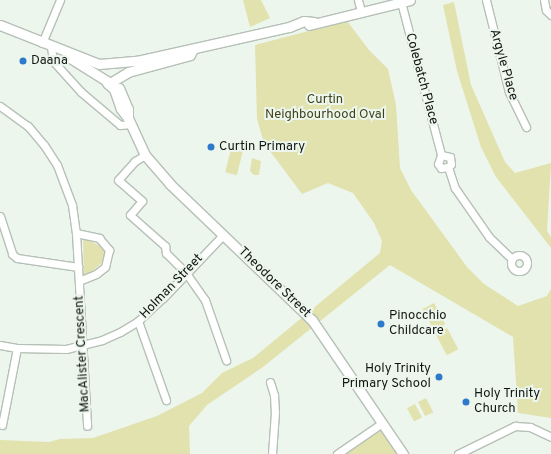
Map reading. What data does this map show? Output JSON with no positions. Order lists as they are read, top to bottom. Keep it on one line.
{"streets":{"main road":["Theodore Street"],"street":["Argyle Place","Colebatch Place","Holman Street","MacAlister Crescent"]},"crossings":[["Theodore Street","Holman Street"],["Holman Street","MacAlister Crescent"]],"parks":["Curtin Neighbourhood Oval"],"places":["Daana","Curtin Primary","Pinocchio Childcare","Holy Trinity Primary School","Holy Trinity Church"]}
